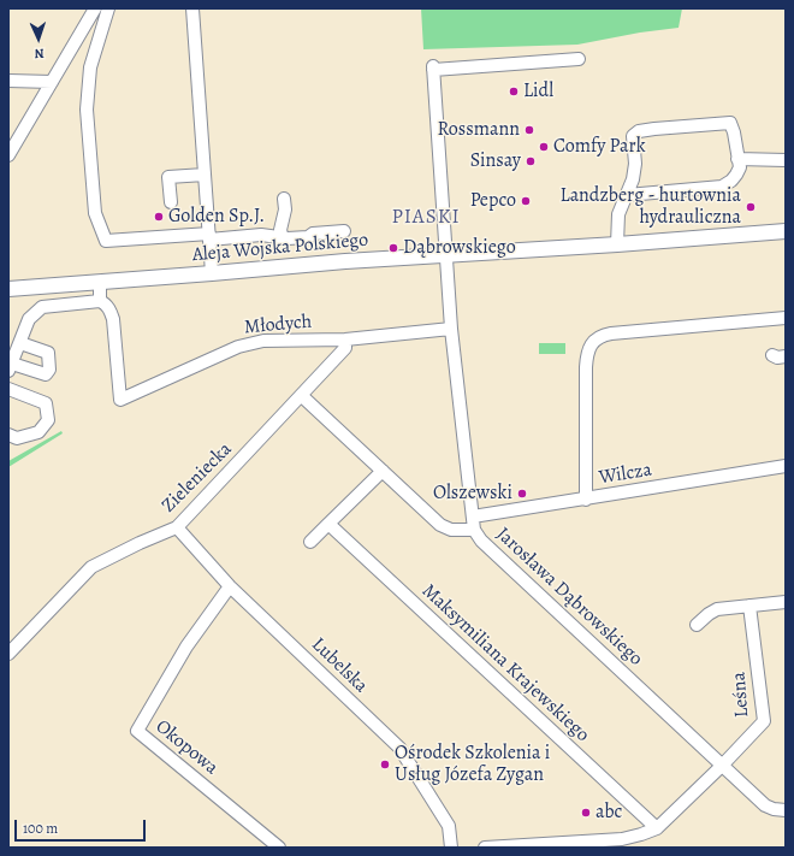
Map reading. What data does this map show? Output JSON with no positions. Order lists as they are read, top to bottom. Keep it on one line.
{"streets":{"main road":["Aleja Wojska Polskiego"],"street":["Młodych","Wilcza","Zieleniecka","Jarosława Dąbrowskiego","Maksymiliana Krajewskiego","Lubelska","Leśna","Okopowa"]},"crossings":[["Młodych","Zieleniecka"],["Wilcza","Zieleniecka"],["Wilcza","Jarosława Dąbrowskiego"],["Zieleniecka","Lubelska"],["Jarosława Dąbrowskiego","Leśna"],["Lubelska","Okopowa"]],"districts":["PIASKI"],"places":["Lidl","Rossmann","Comfy Park","Sinsay","Pepco","Landzberg - hurtownia hydrauliczna","Golden Sp.J.","Dąbrowskiego","Olszewski","Ośrodek Szkolenia i Usług Józefa Zygan","abc"],"scale_bar":"100 m","north":"bottom"}
